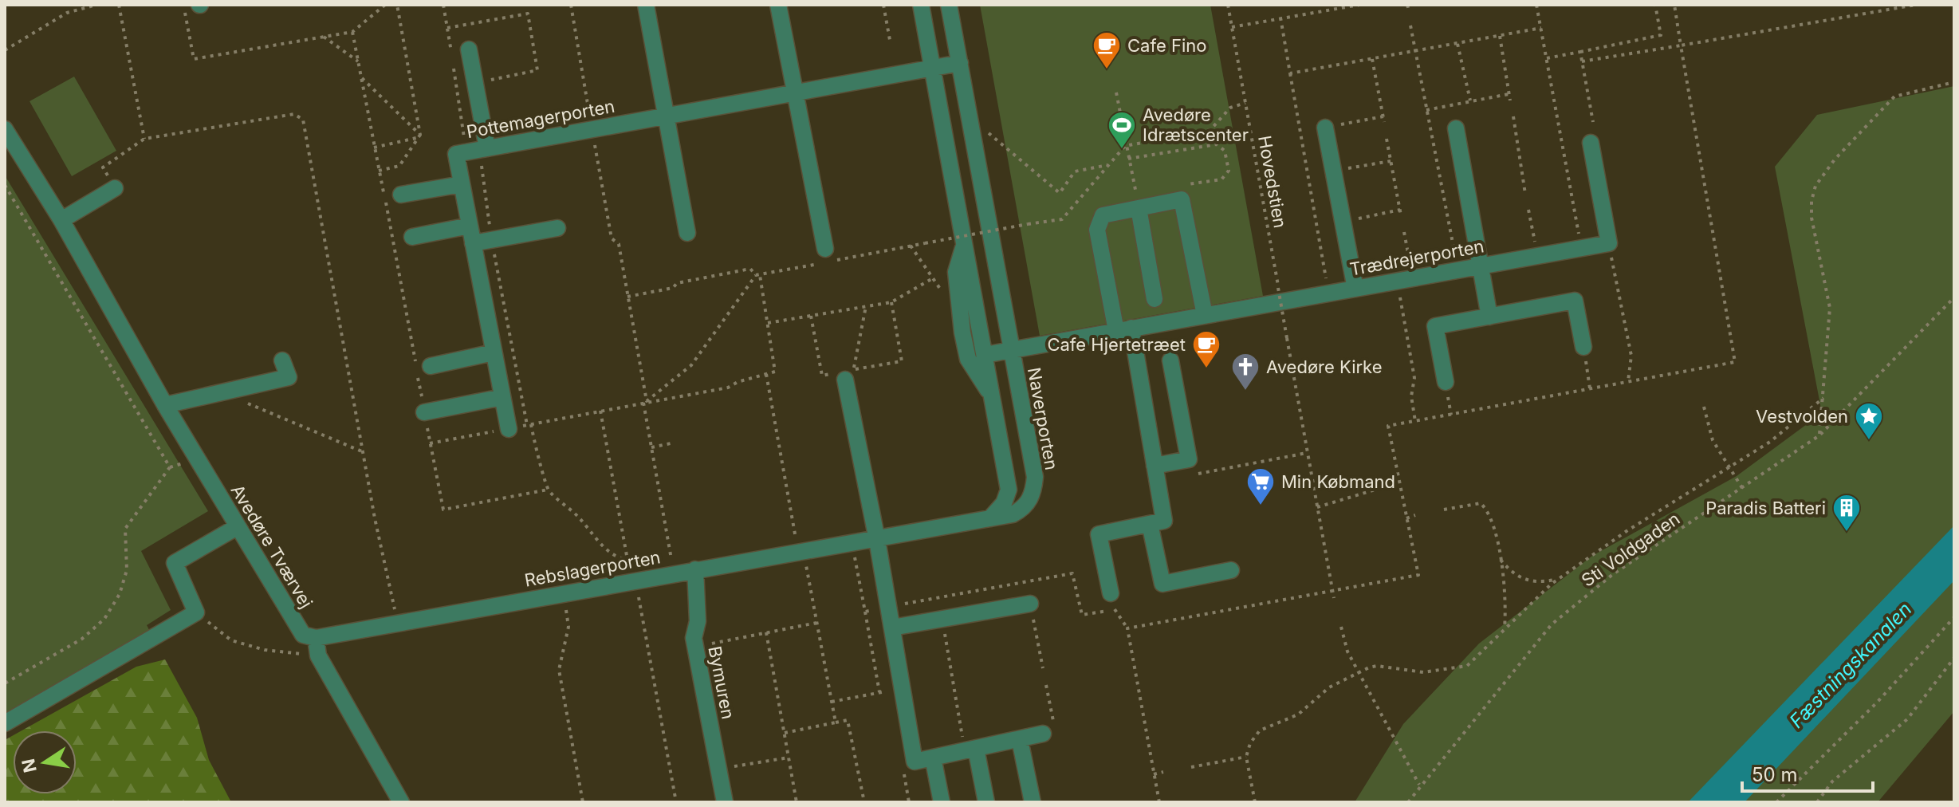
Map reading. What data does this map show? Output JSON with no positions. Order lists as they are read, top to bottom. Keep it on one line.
{"streets":{"street":["Pottemagerporten","Trædrejerporten","Naverporten","Avedøre Tværvej","Rebslagerporten","Bymuren"],"path":["Hovedstien","Sti Voldgaden"]},"crossings":[["Pottemagerporten","Naverporten"],["Trædrejerporten","Naverporten"],["Naverporten","Rebslagerporten"],["Avedøre Tværvej","Rebslagerporten"],["Rebslagerporten","Bymuren"]],"water":["Fæstningskanalen"],"places":{"cafe":["Cafe Fino","Cafe Hjertetræet"],"sports":["Avedøre Idrætscenter"],"church":["Avedøre Kirke"],"place":["Vestvolden"],"supermarket":["Min Købmand"],"building":["Paradis Batteri"]},"scale_bar":"50 m","north":"left"}
